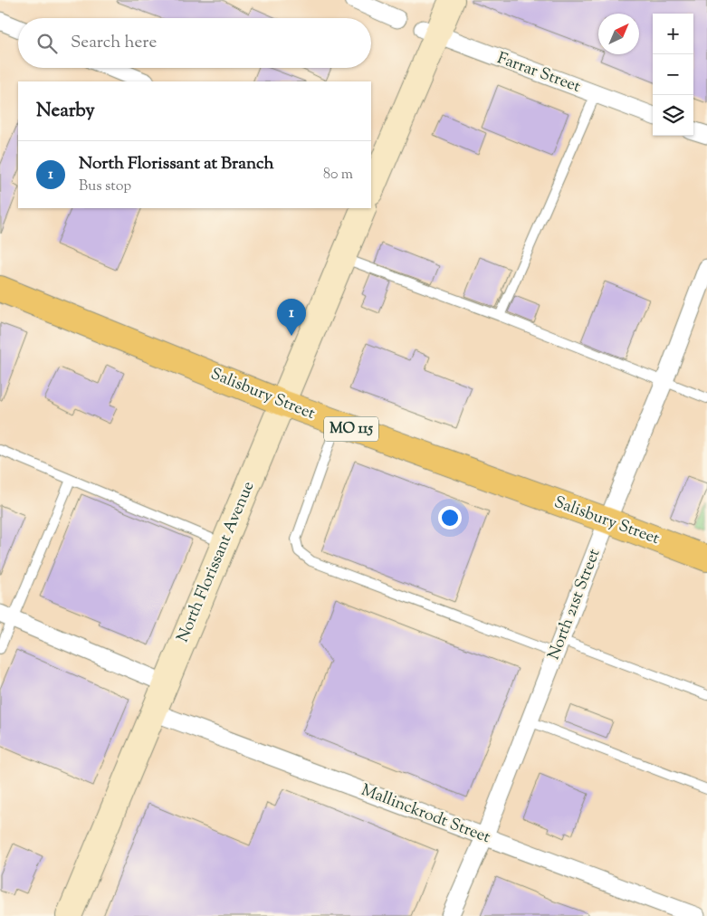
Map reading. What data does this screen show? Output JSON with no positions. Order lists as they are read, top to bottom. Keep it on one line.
{"streets":{"main road":["Salisbury Street","MO 115","North Florissant Avenue"],"street":["Farrar Street","North 21st Street","Mallinckrodt Street"]},"crossings":[["Salisbury Street","North Florissant Avenue"],["Salisbury Street","North 21st Street"],["North Florissant Avenue","Mallinckrodt Street"],["North 21st Street","Mallinckrodt Street"]],"north":"top right","page":{"map_buttons":["+","−"],"search":"Search here","heading":"Nearby","list":[{"mark":"1","name":"North Florissant at Branch","note":"Bus stop","value":"80 m"}],"pins":"1"}}
